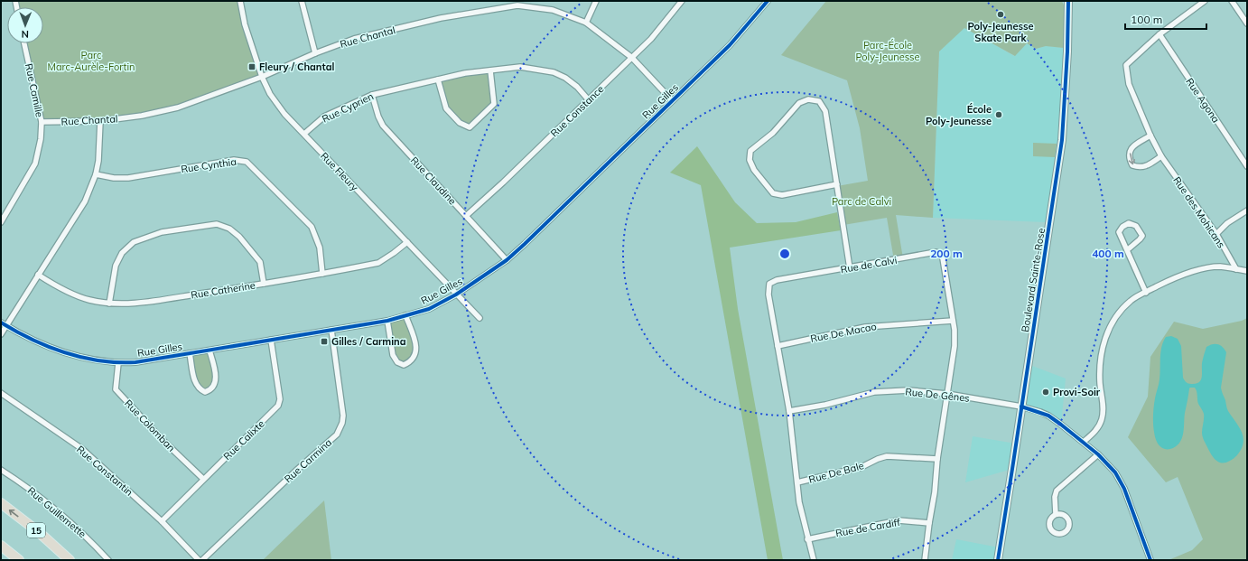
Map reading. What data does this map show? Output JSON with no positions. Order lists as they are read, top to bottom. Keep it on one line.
{"streets":{"highway":["15"],"street":["Rue Chantal","Rue Camille","Rue Agona","Rue Gilles","Rue Cyprien","Rue Constance","Rue Cynthia","Rue Fleury","Rue Claudine","Rue des Mohicans","Rue de Calvi","Boulevard Sainte-Rose","Rue Catherine","Rue De Macao","Rue De Gênes","Rue Colomban","Rue Calixte","Rue Carmina","Rue Constantin","Rue De Bale","Rue Guillemette","Rue de Cardiff"]},"crossings":[["Rue Chantal","Rue Camille"],["Rue Chantal","Rue Gilles"],["Rue Chantal","Rue Constance"],["Rue Chantal","Rue Fleury"],["Rue Agona","Rue des Mohicans"],["Rue Gilles","Rue Fleury"],["Rue Gilles","Rue Claudine"],["Rue Gilles","Rue Colomban"],["Rue Gilles","Rue Calixte"],["Rue Gilles","Rue Carmina"],["Rue Cyprien","Rue Constance"],["Rue Cyprien","Rue Fleury"],["Rue Cyprien","Rue Claudine"],["Rue Constance","Rue Claudine"],["Rue Cynthia","Rue Catherine"],["Rue Fleury","Rue Catherine"],["Rue de Calvi","Rue De Macao"],["Rue de Calvi","Rue De Gênes"],["Rue de Calvi","Rue De Bale"],["Rue de Calvi","Rue de Cardiff"],["Boulevard Sainte-Rose","Rue De Gênes"],["Rue Colomban","Rue Calixte"],["Rue Calixte","Rue Constantin"]],"parks":["Parc-École Poly-Jeunesse","Parc Marc-Aurèle-Fortin","Parc de Calvi"],"places":{"other":["Poly-Jeunesse Skate Park","École Poly-Jeunesse","Provi-Soir"],"transit":["Fleury / Chantal","Gilles / Carmina"]},"scale_bar":"100 m","north":"bottom","rings":["200 m","400 m"]}
